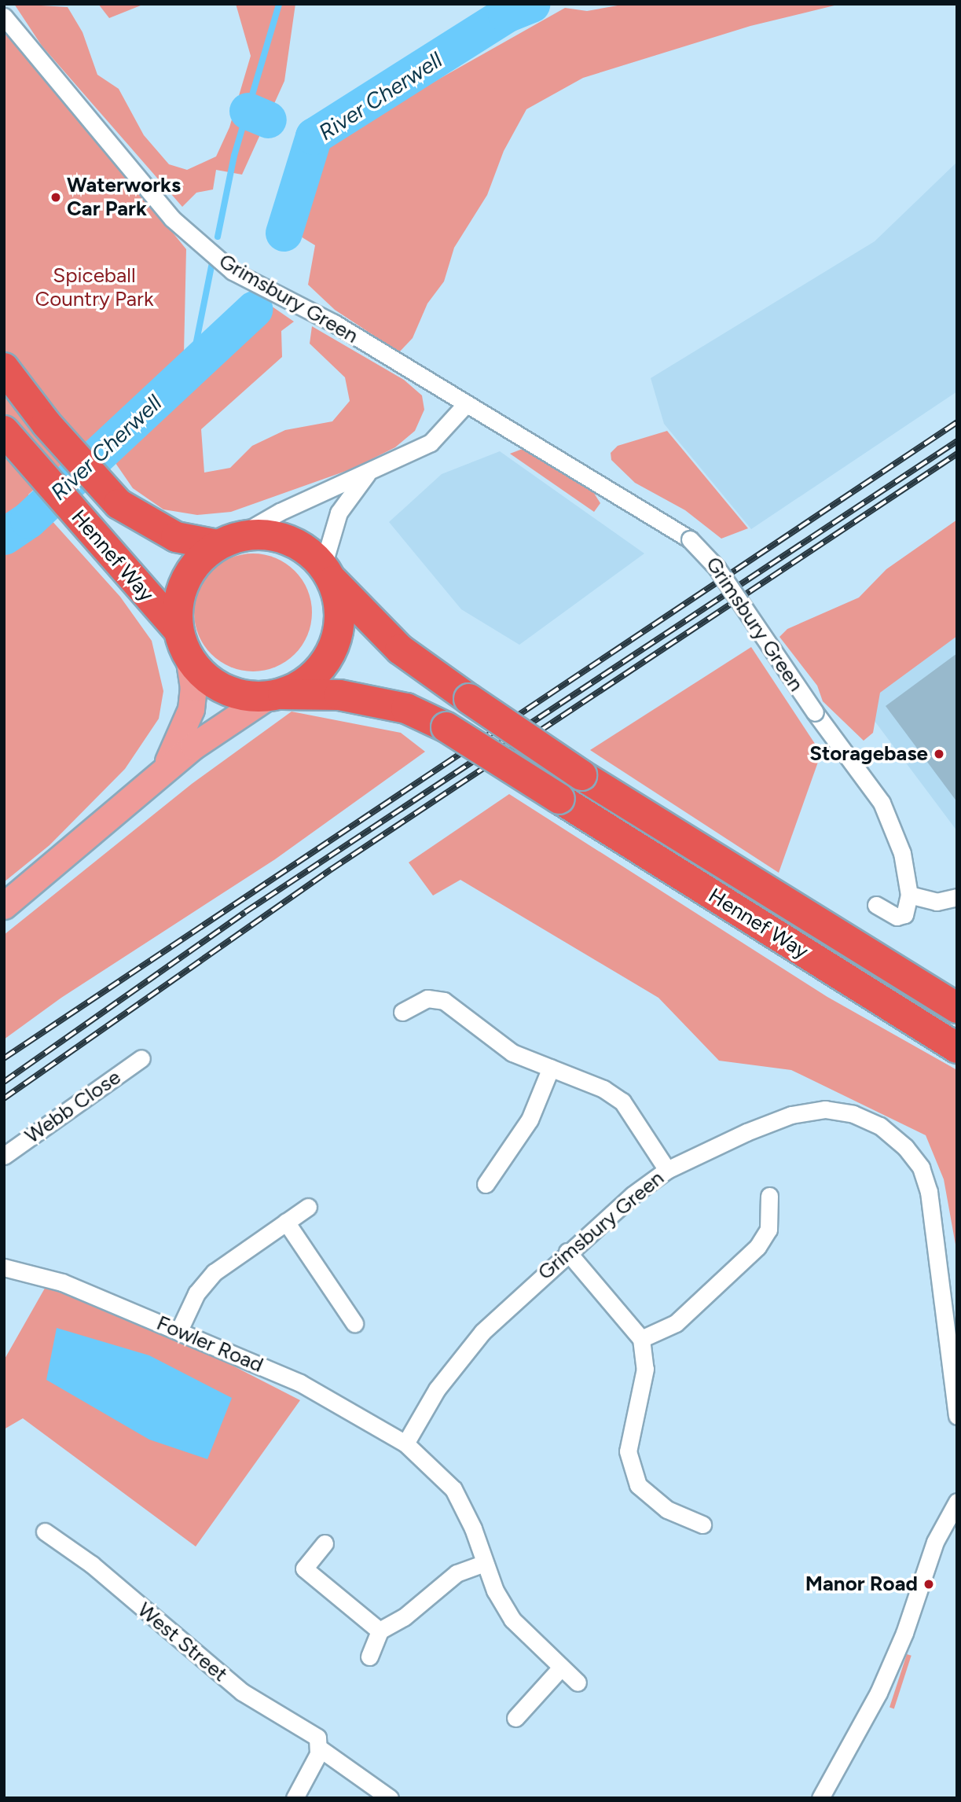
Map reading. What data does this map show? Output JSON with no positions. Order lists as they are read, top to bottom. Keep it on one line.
{"streets":{"highway":["Hennef Way"],"street":["Grimsbury Green","Webb Close","Fowler Road","West Street"]},"crossings":[["Grimsbury Green","Fowler Road"]],"water":["River Cherwell"],"parks":["Spiceball Country Park"],"places":["Waterworks Car Park","Storagebase","Manor Road"]}
